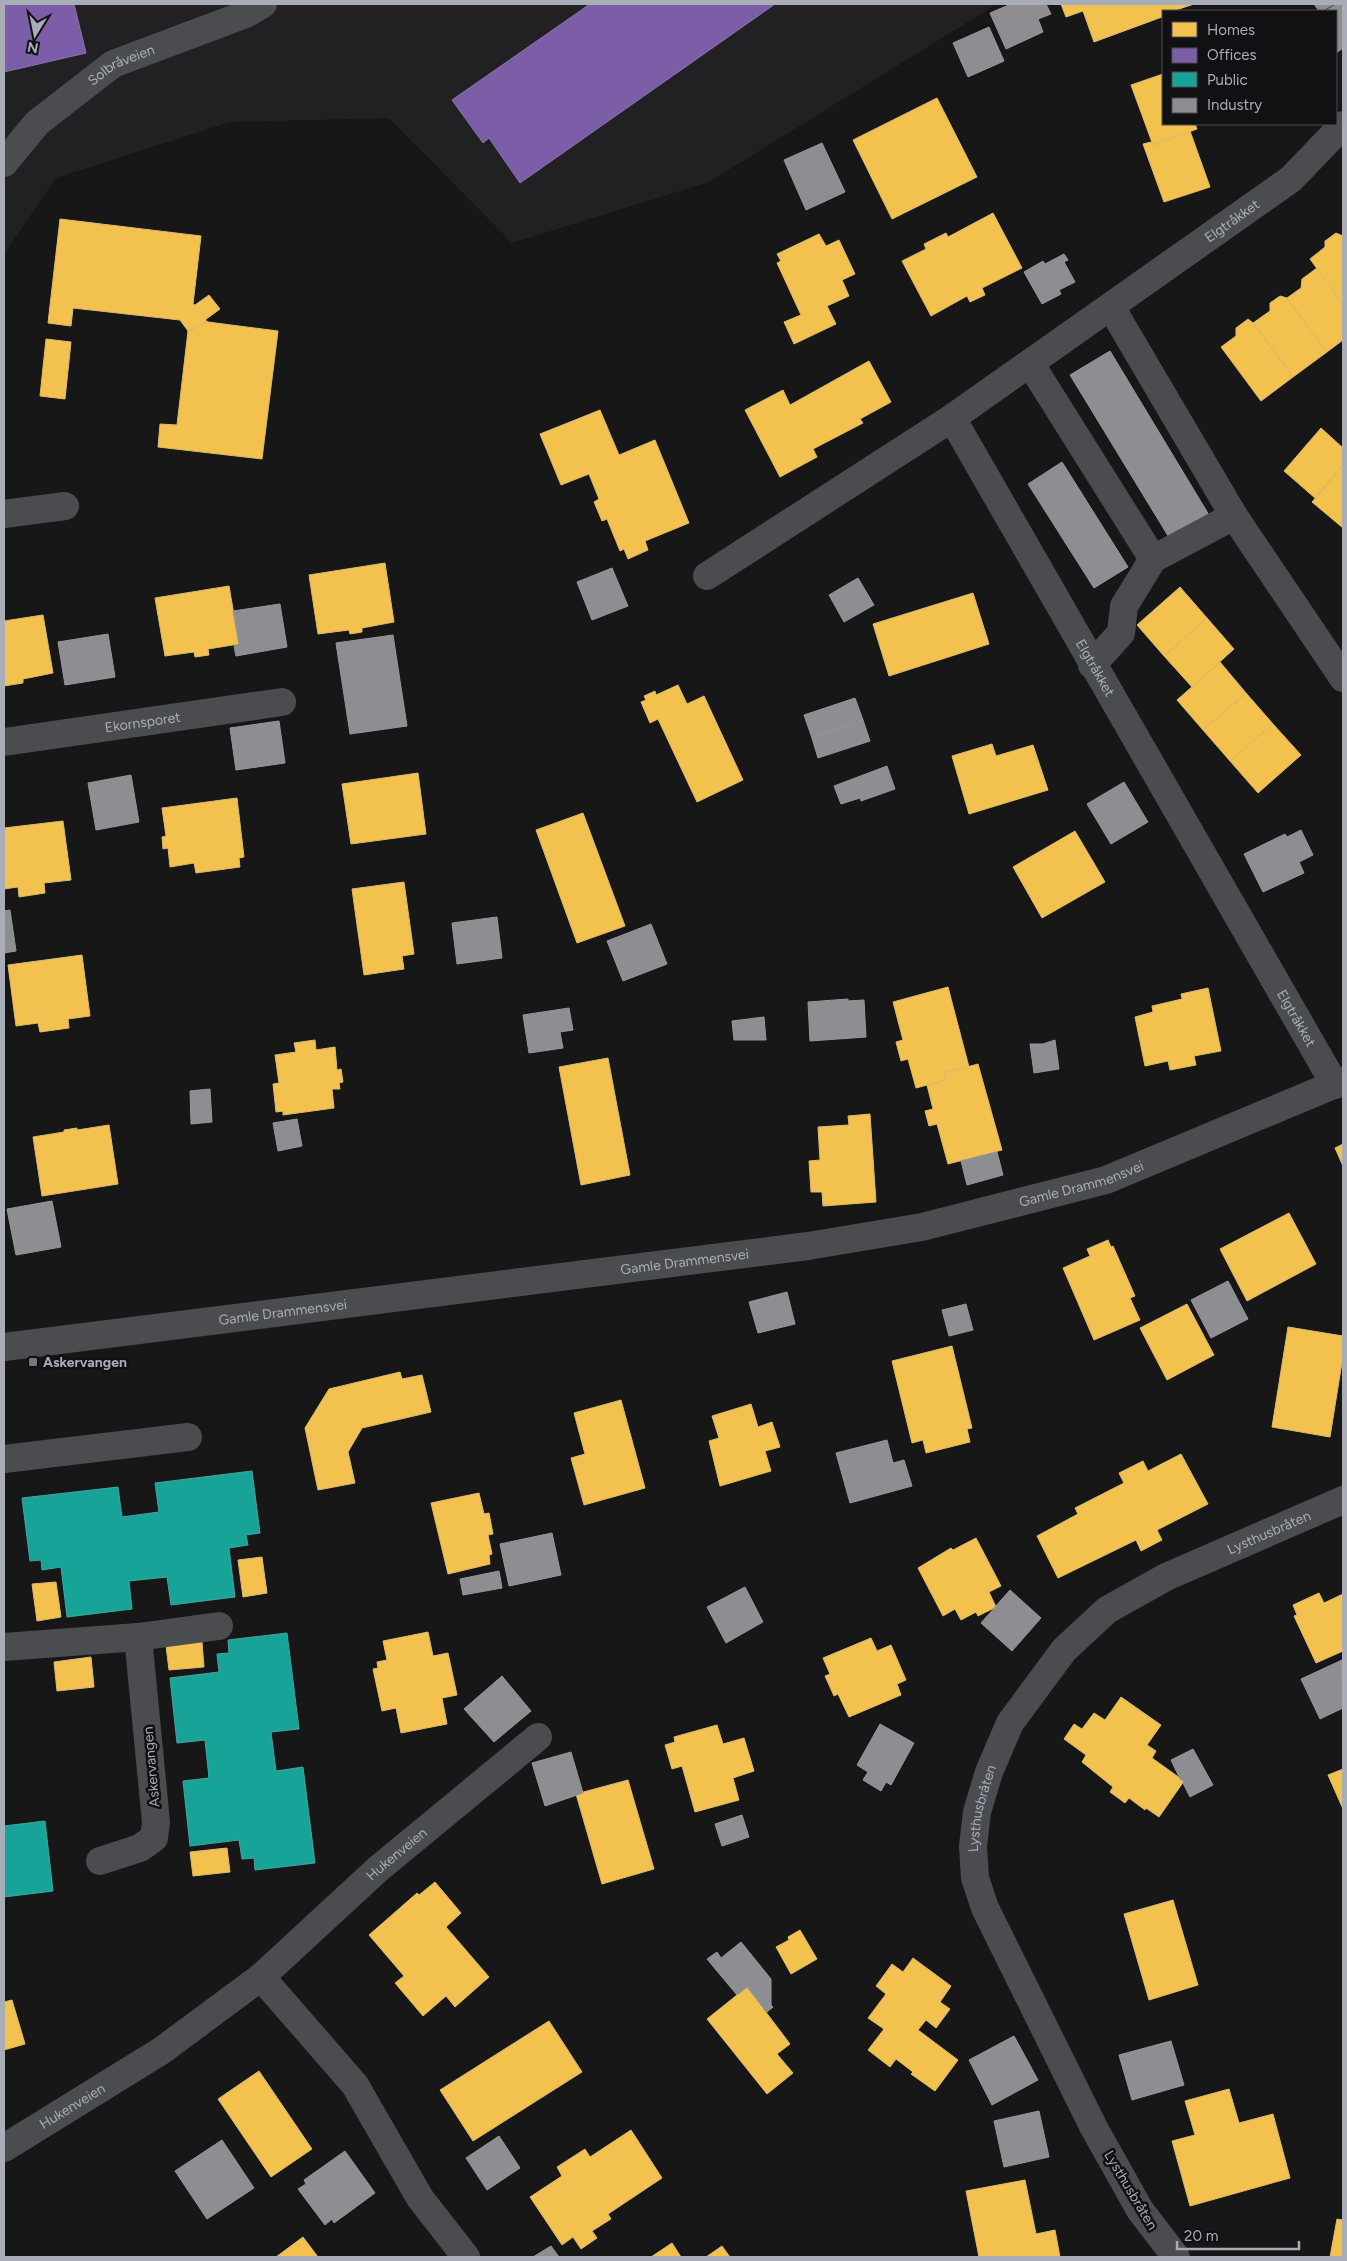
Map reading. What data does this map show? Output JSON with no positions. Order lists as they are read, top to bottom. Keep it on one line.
{"streets":{"street":["Solbråveien","Elgtråkket","Ekornsporet","Gamle Drammensvei","Lysthusbråten","Askervangen","Hukenveien"]},"crossings":[["Elgtråkket","Gamle Drammensvei"]],"places":{"transit":["Askervangen"]},"legend":["Homes","Offices","Public","Industry"],"scale_bar":"20 m","north":"bottom"}
